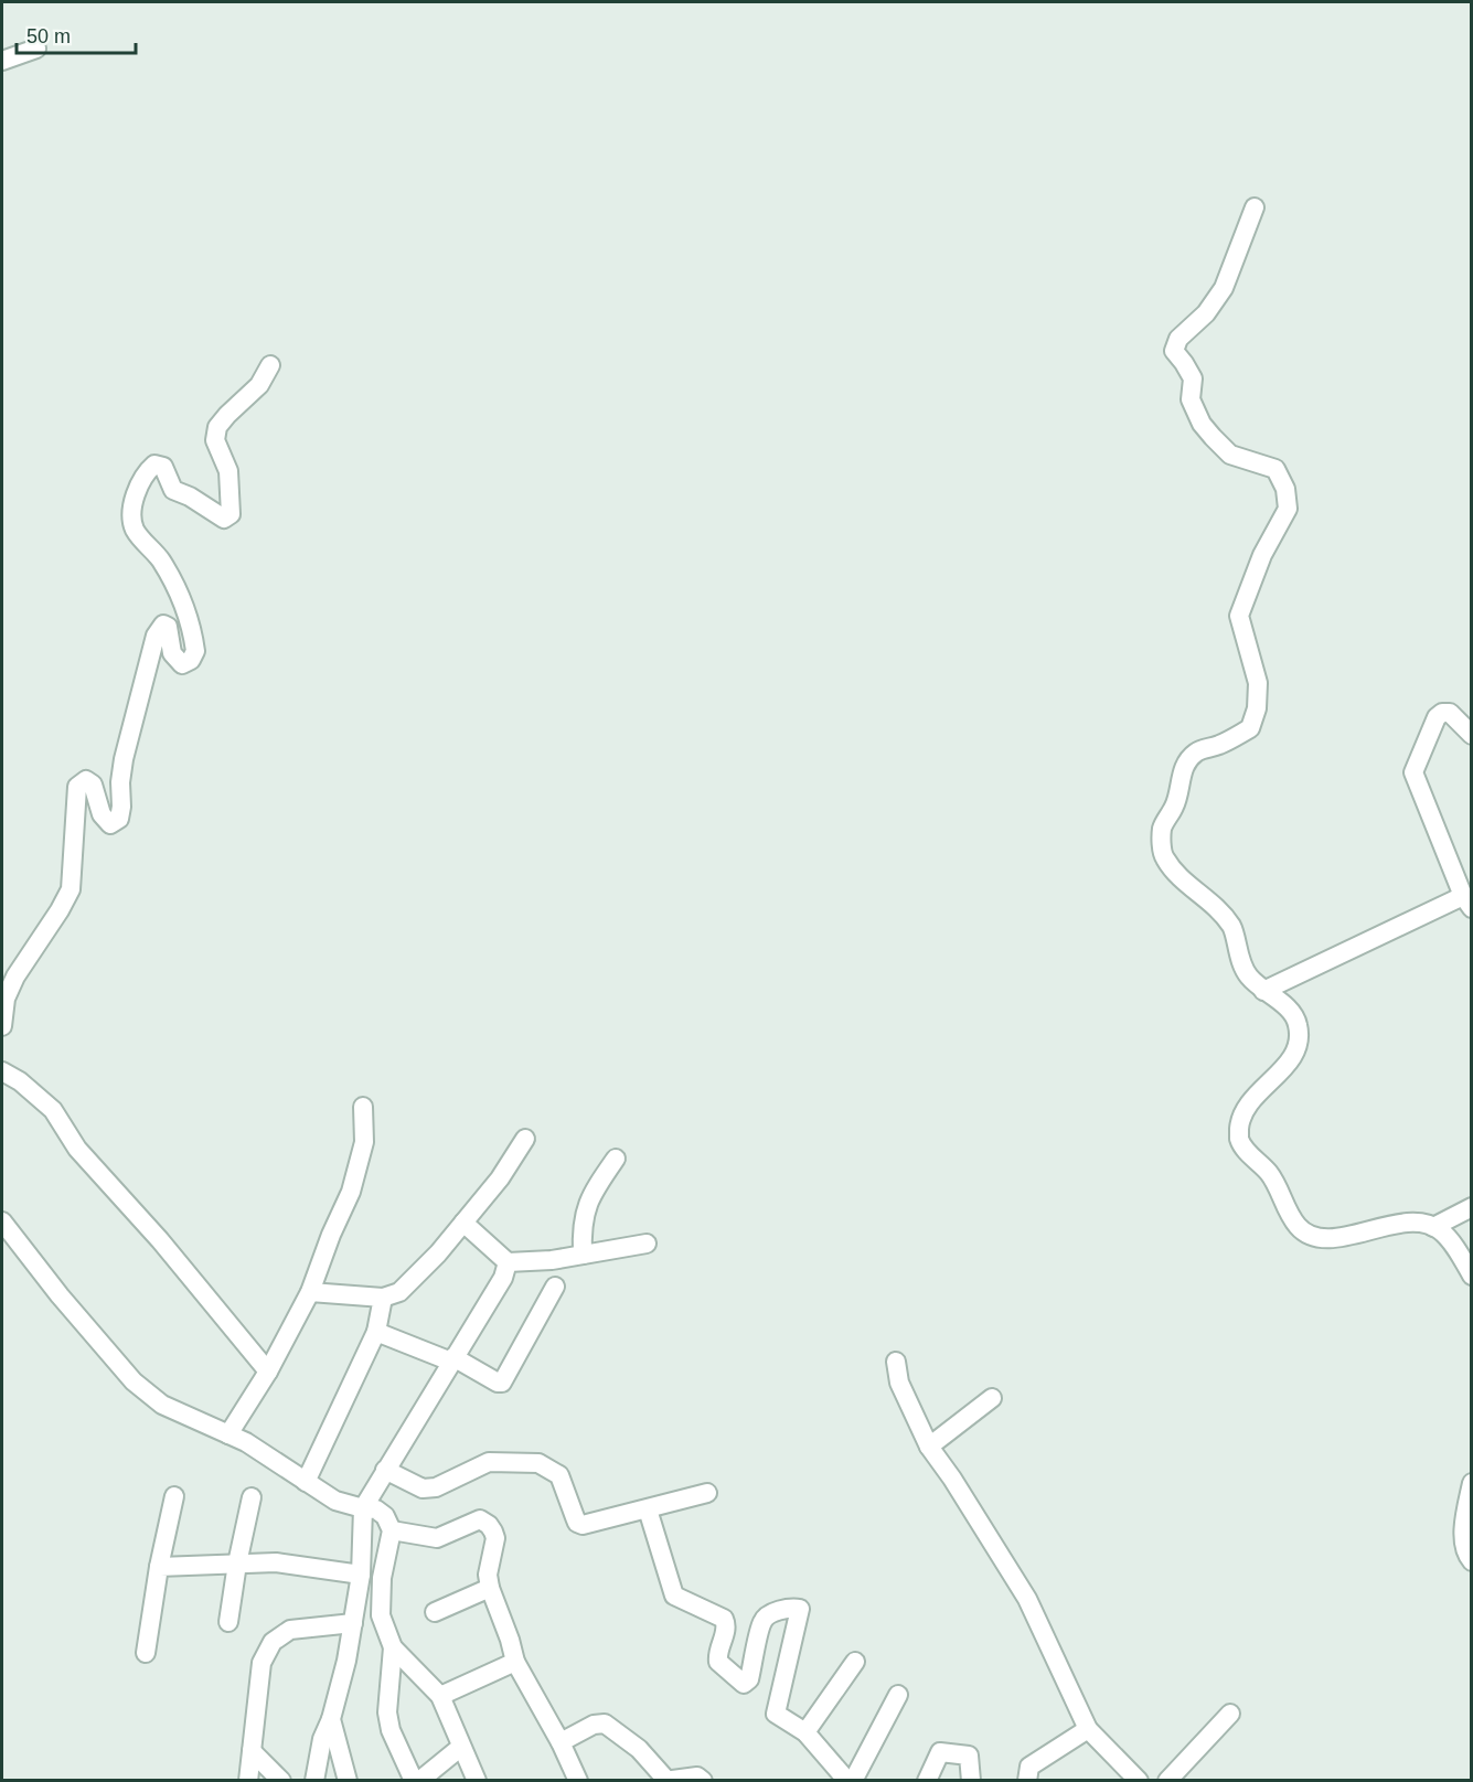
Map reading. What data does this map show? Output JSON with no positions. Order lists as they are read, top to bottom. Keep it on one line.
{"scale_bar":"50 m"}
